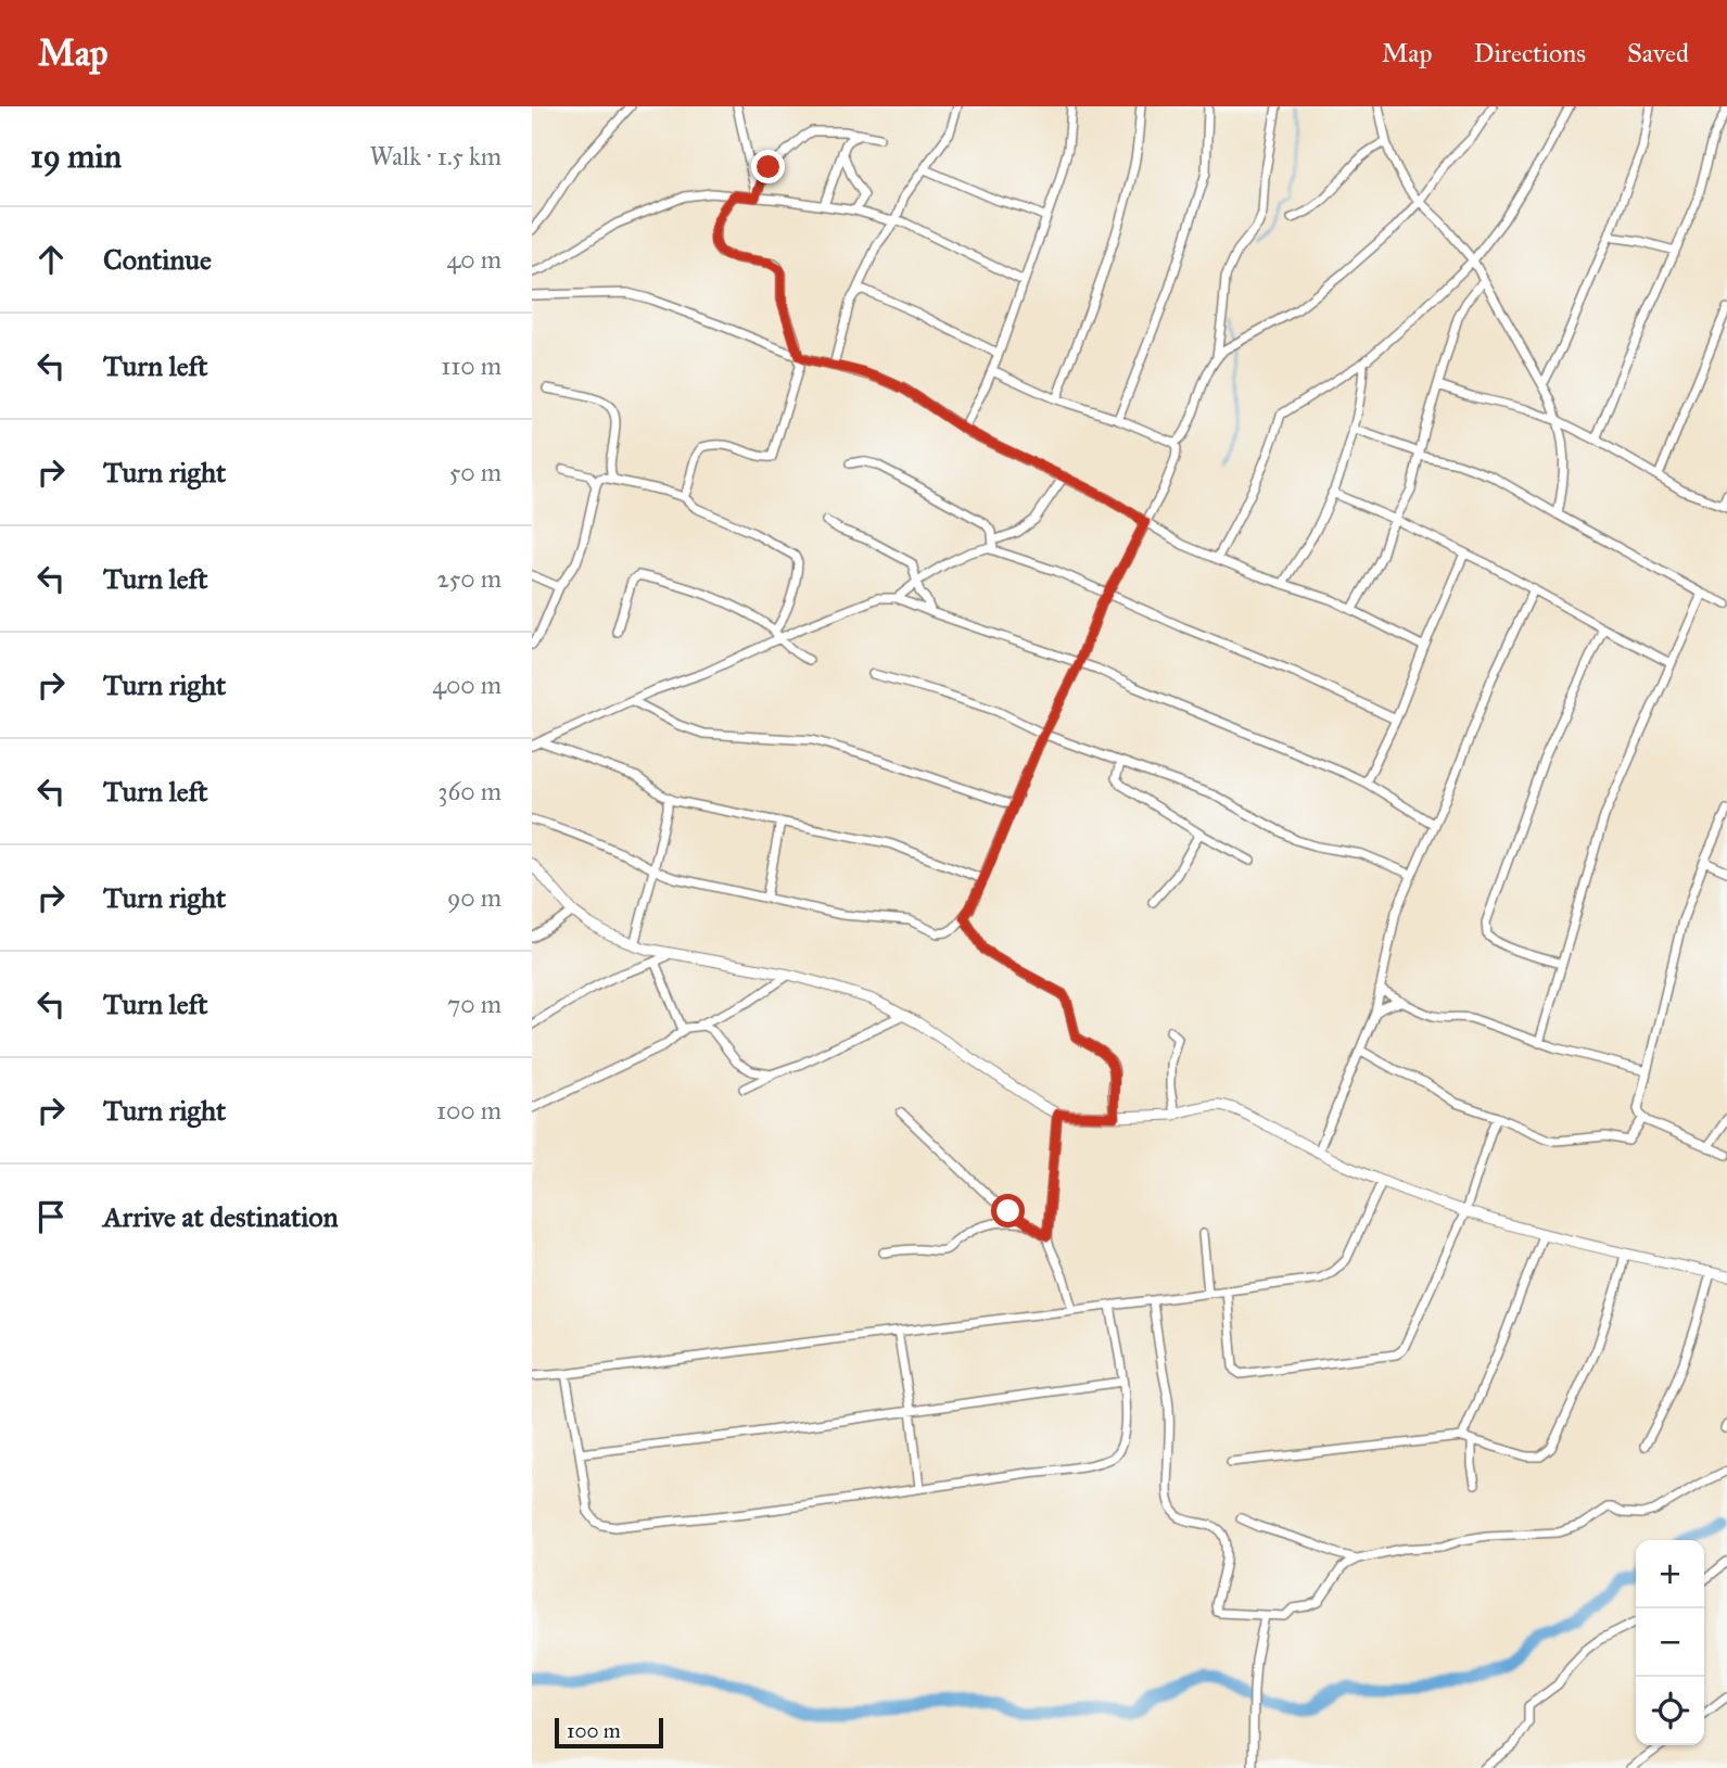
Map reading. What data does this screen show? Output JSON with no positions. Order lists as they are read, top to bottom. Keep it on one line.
{"scale_bar":"100 m","page":{"header":"Map","nav":["Map","Directions","Saved"],"heading":["19 min","Walk · 1.5 km"],"list":[["Continue","40 m"],["Turn left","110 m"],["Turn right","50 m"],["Turn left","250 m"],["Turn right","400 m"],["Turn left","360 m"],["Turn right","90 m"],["Turn left","70 m"],["Turn right","100 m"],"Arrive at destination"],"map_buttons":["+","−"],"scale":"100 m"}}
